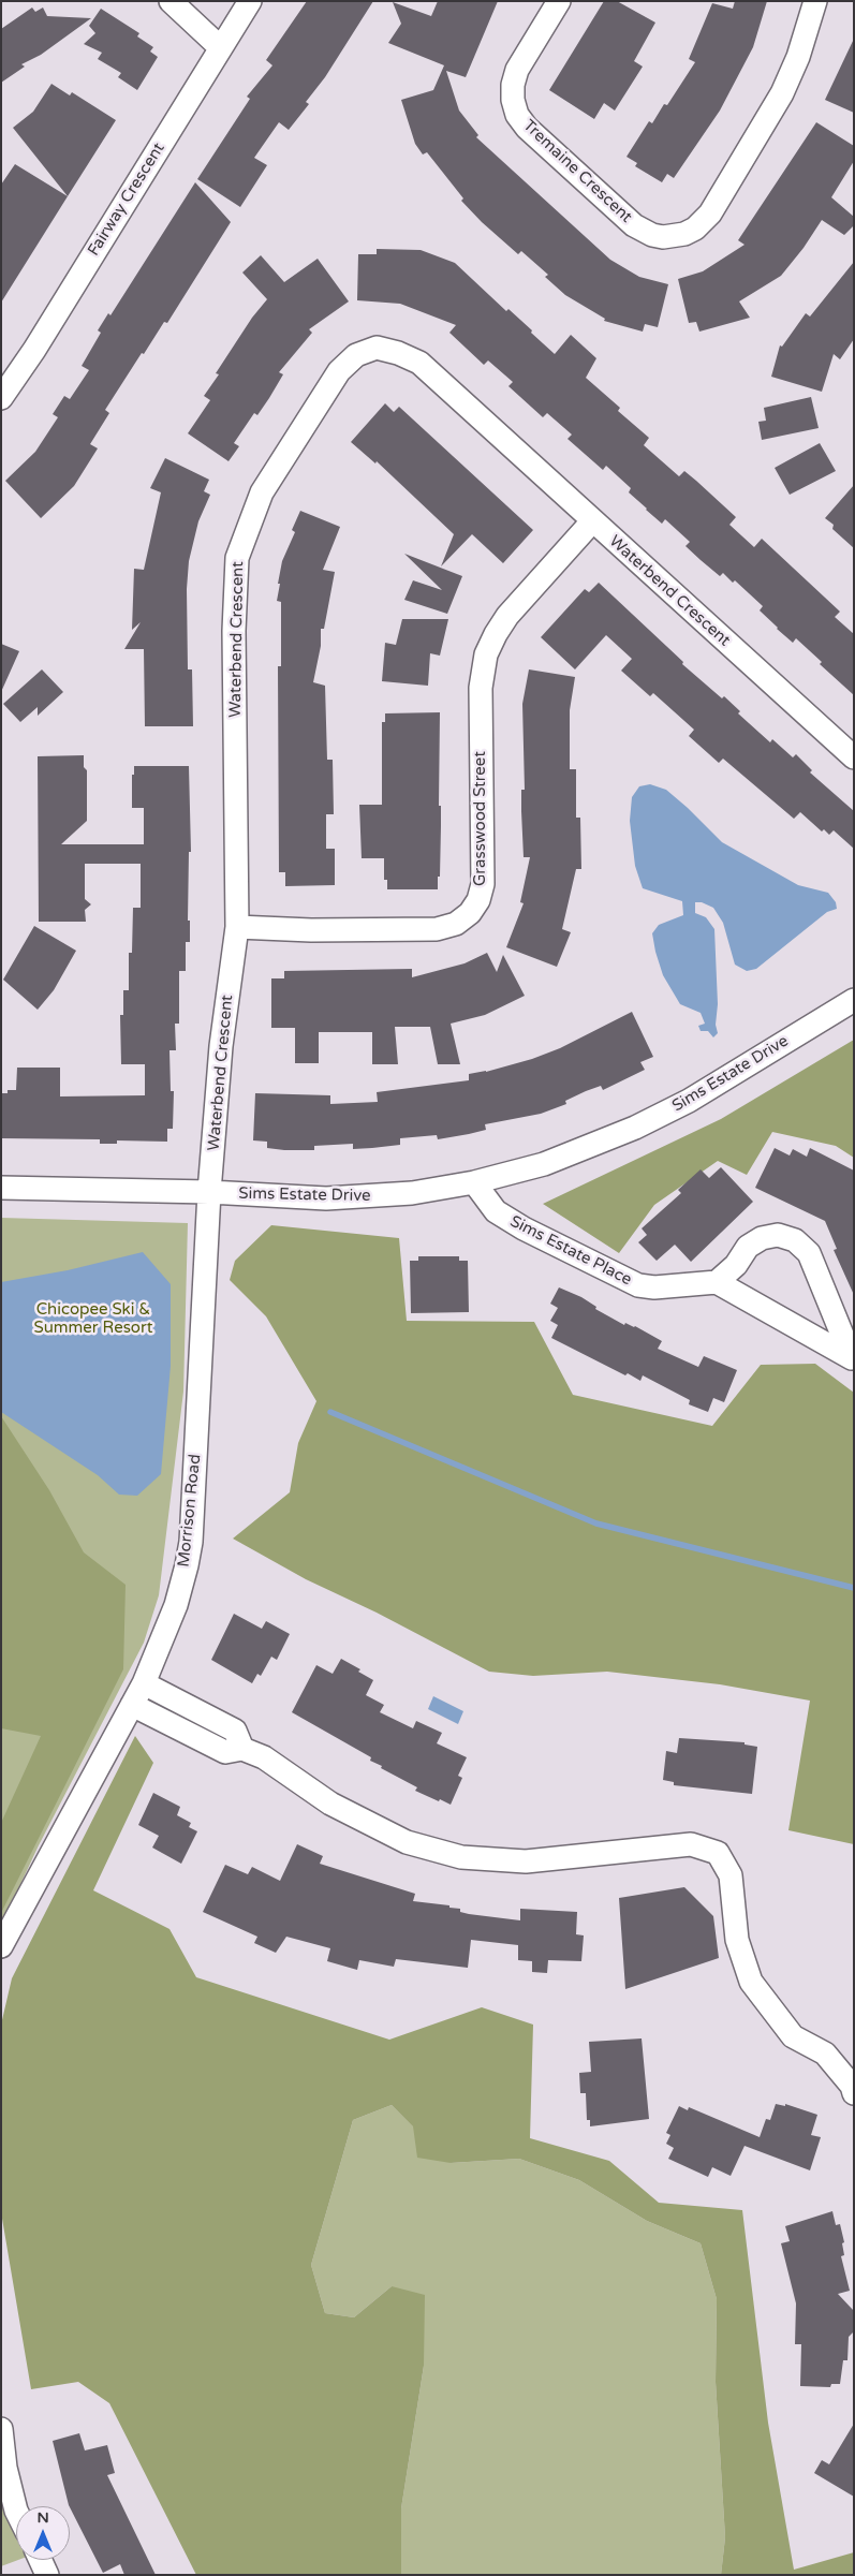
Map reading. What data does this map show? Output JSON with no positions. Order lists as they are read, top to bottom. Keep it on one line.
{"streets":{"street":["Tremaine Crescent","Fairway Crescent","Waterbend Crescent","Grasswood Street","Sims Estate Drive","Sims Estate Place","Morrison Road"]},"crossings":[["Waterbend Crescent","Grasswood Street"],["Waterbend Crescent","Sims Estate Drive"],["Waterbend Crescent","Morrison Road"],["Sims Estate Drive","Sims Estate Place"],["Sims Estate Drive","Morrison Road"]],"parks":["Chicopee Ski & Summer Resort"],"north":"top"}
